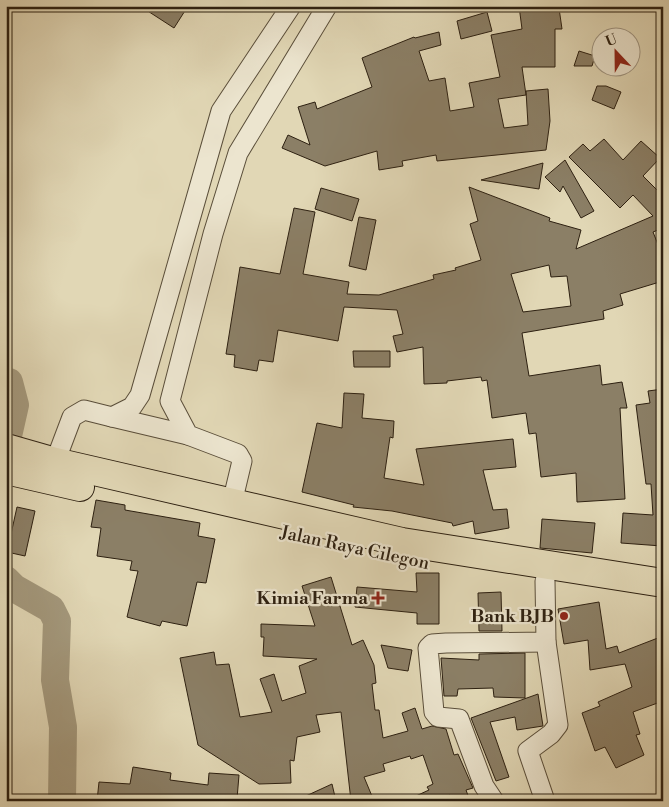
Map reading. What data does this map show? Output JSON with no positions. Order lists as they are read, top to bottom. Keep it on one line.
{"streets":{"highway":["Jalan Raya Cilegon"]},"places":{"health":["Kimia Farma"],"other":["Bank BJB"]},"north":"top"}
